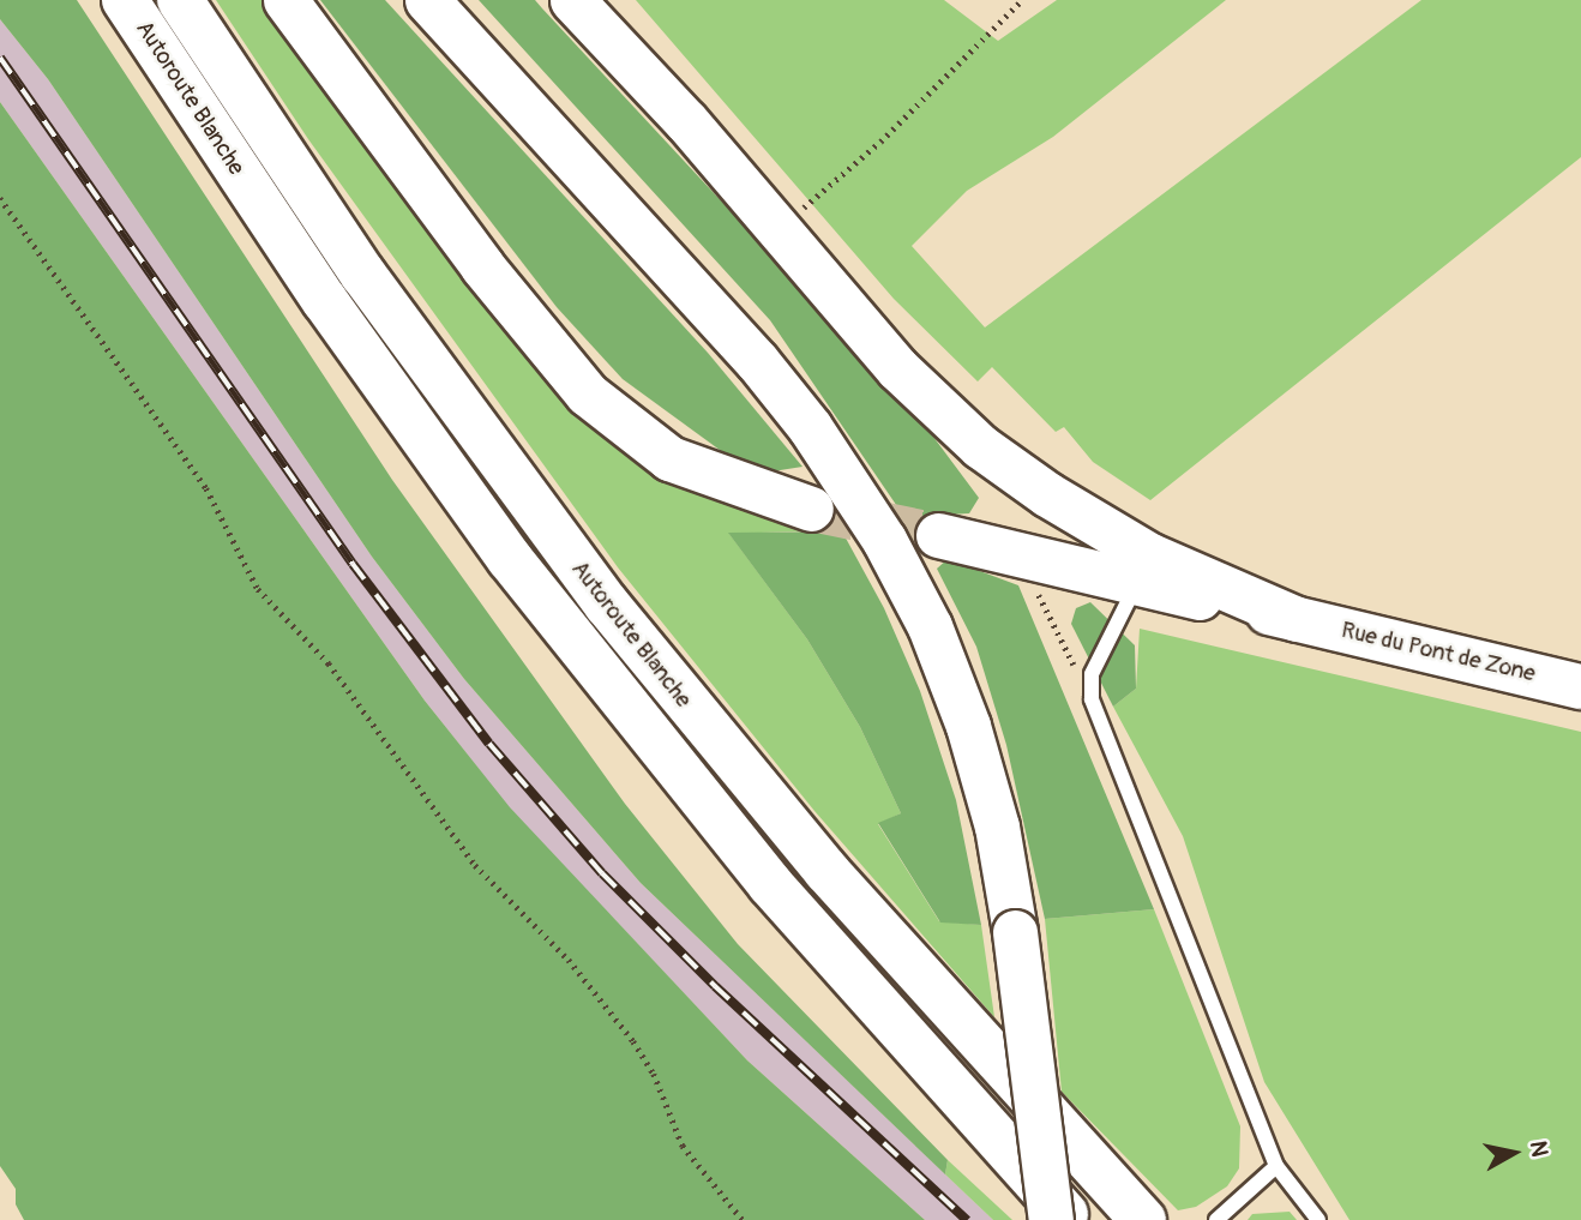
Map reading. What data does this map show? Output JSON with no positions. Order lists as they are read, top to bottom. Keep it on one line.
{"streets":{"highway":["Autoroute Blanche"],"main road":["Rue du Pont de Zone"]},"north":"right"}
